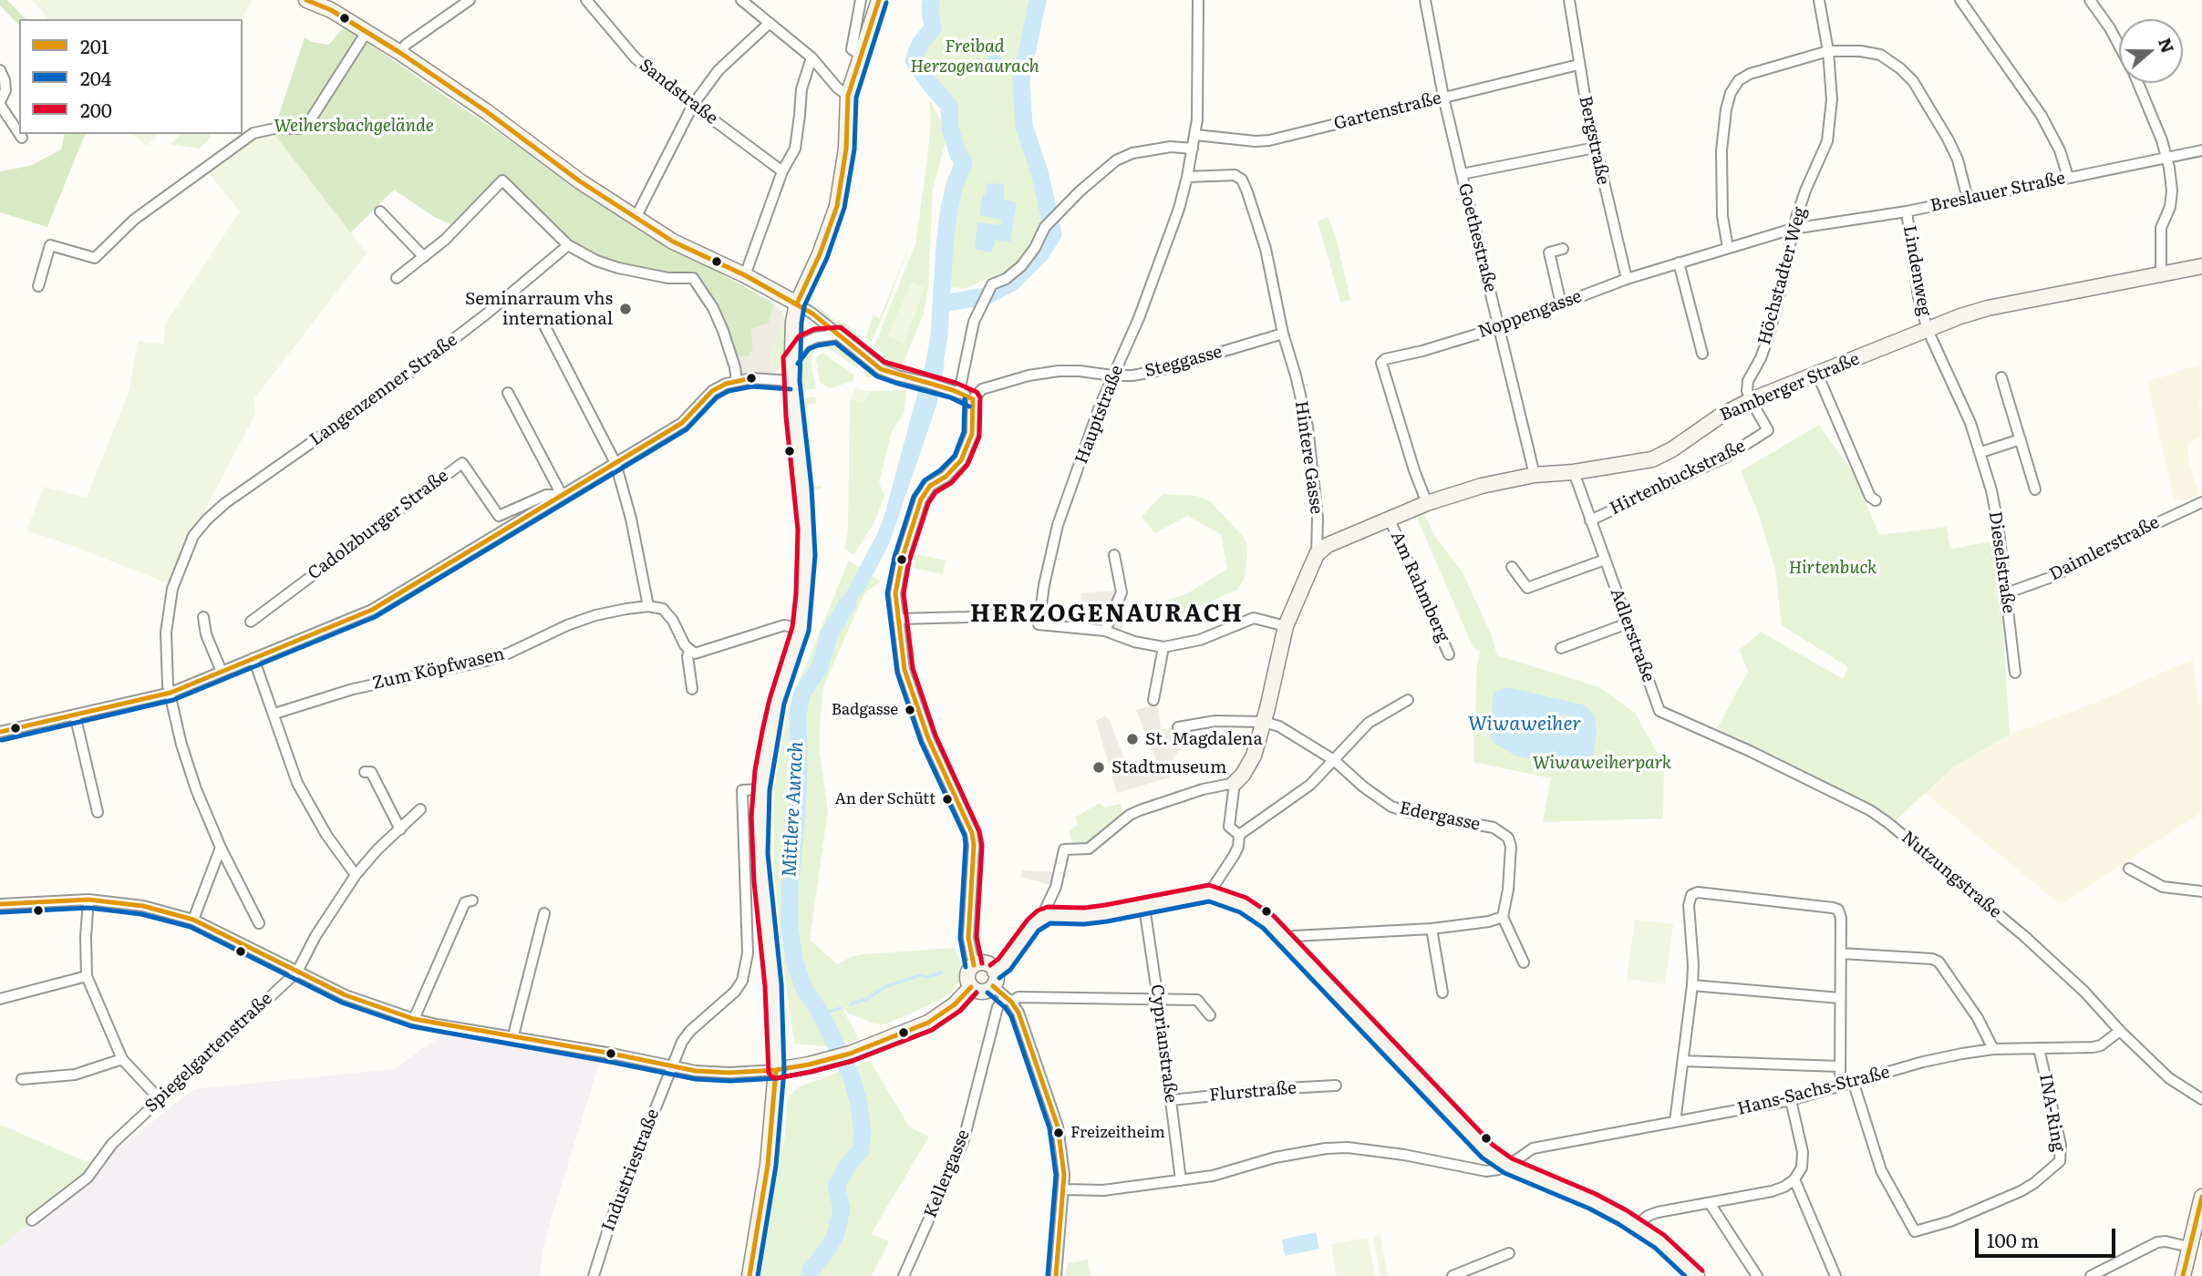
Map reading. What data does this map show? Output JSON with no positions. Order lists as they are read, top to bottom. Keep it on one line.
{"streets":{"street":["Sandstraße","Gartenstraße","Bergstraße","Breslauer Straße","Goethestraße","Lindenweg","Höchstadter Weg","Noppengasse","Steggasse","Bamberger Straße","Langenzenner Straße","Hauptstraße","Hintere Gasse","Hirtenbuckstraße","Cadolzburger Straße","Daimlerstraße","Dieselstraße","Am Rahmberg","Adlerstraße","Zum Köpfwasen","Edergasse","Nutzungstraße","Cyprianstraße","Spiegelgartenstraße","Hans-Sachs-Straße","Flurstraße","INA-Ring","Industriestraße","Kellergasse"]},"crossings":[["Gartenstraße","Bergstraße"],["Gartenstraße","Goethestraße"],["Gartenstraße","Hauptstraße"],["Bergstraße","Noppengasse"],["Breslauer Straße","Lindenweg"],["Breslauer Straße","Höchstadter Weg"],["Breslauer Straße","Noppengasse"],["Goethestraße","Noppengasse"],["Goethestraße","Bamberger Straße"],["Lindenweg","Bamberger Straße"],["Lindenweg","Dieselstraße"],["Höchstadter Weg","Noppengasse"],["Höchstadter Weg","Bamberger Straße"],["Höchstadter Weg","Hirtenbuckstraße"],["Noppengasse","Bamberger Straße"],["Steggasse","Hauptstraße"],["Steggasse","Hintere Gasse"],["Bamberger Straße","Hintere Gasse"],["Bamberger Straße","Hirtenbuckstraße"],["Bamberger Straße","Dieselstraße"],["Bamberger Straße","Am Rahmberg"],["Bamberger Straße","Adlerstraße"],["Hauptstraße","Hintere Gasse"],["Hintere Gasse","Edergasse"],["Hirtenbuckstraße","Adlerstraße"],["Daimlerstraße","Dieselstraße"],["Adlerstraße","Nutzungstraße"],["Nutzungstraße","Hans-Sachs-Straße"],["Cyprianstraße","Flurstraße"],["Hans-Sachs-Straße","INA-Ring"]],"districts":["HERZOGENAURACH"],"water":["Wiwaweiher","Mittlere Aurach"],"parks":["Freibad Herzogenaurach","Weihersbachgelände","Hirtenbuck","Wiwaweiherpark"],"places":["Seminarraum vhs international","Badgasse","St. Magdalena","Stadtmuseum","An der Schütt","Freizeitheim"],"lines":["transit line 201","transit line 204","transit line 200"],"legend":["201","204","200"],"scale_bar":"100 m","north":"right"}
